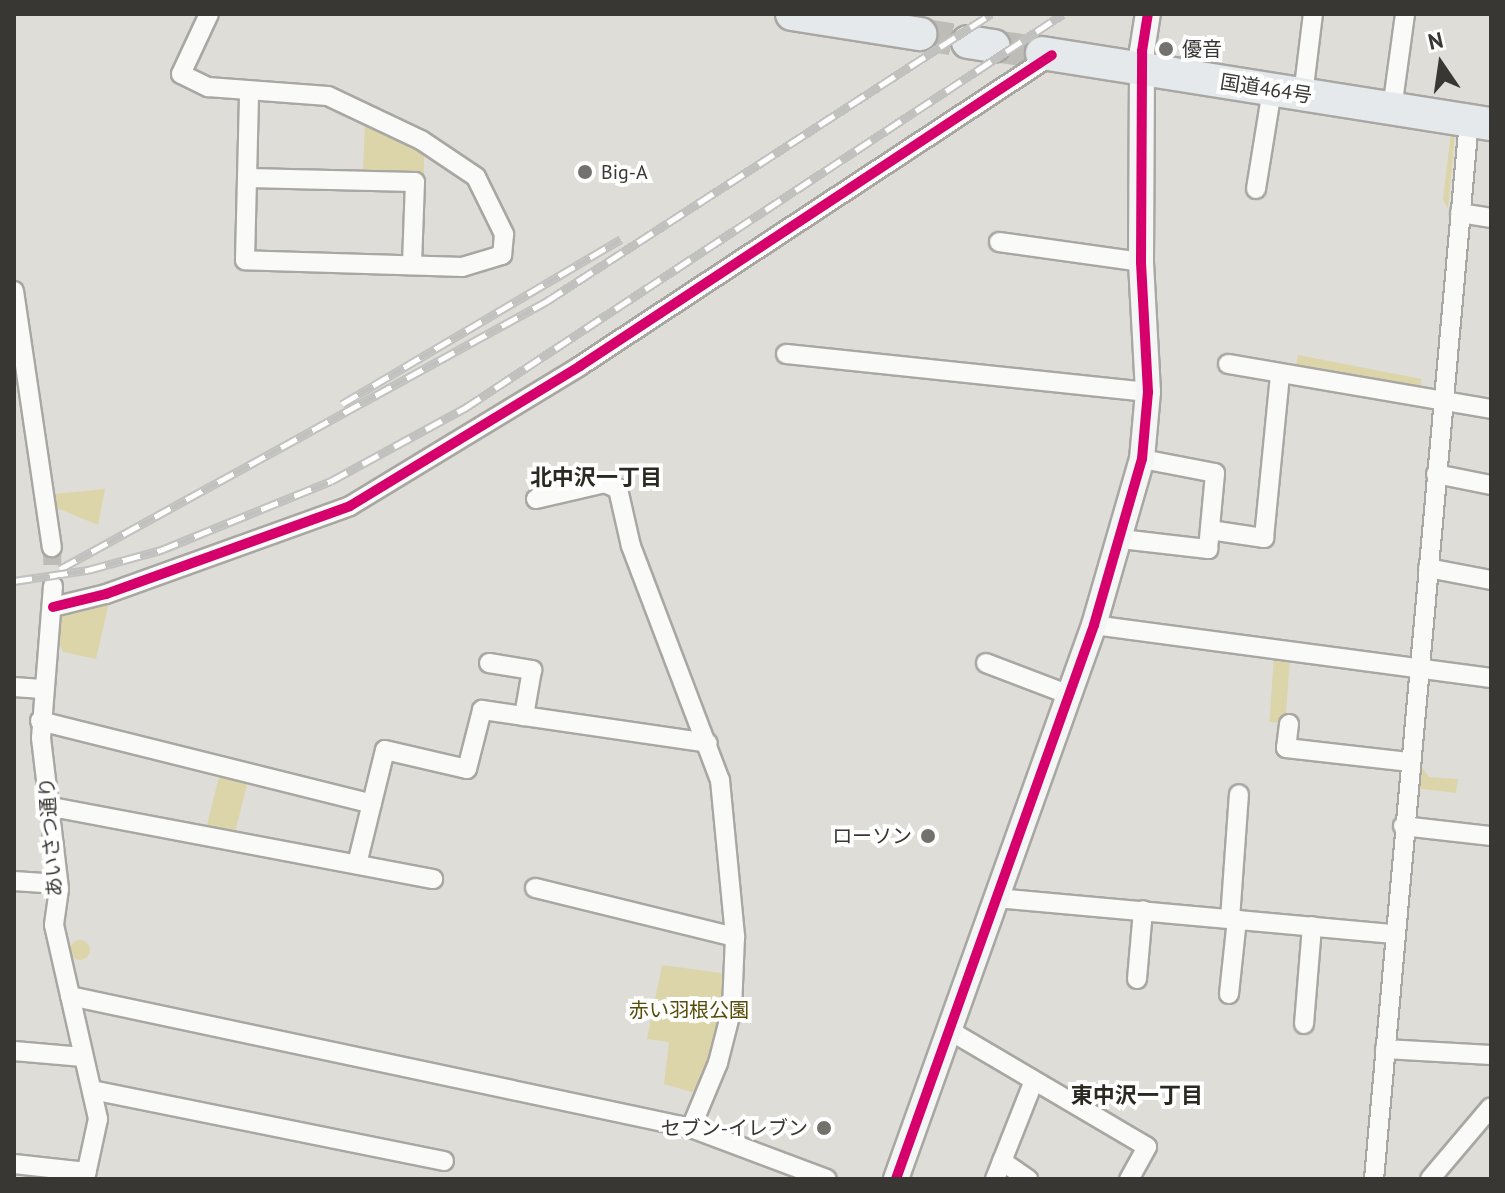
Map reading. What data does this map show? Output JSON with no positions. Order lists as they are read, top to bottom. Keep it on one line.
{"streets":{"highway":["国道464号"],"street":["あいさつ通り"]},"districts":["北中沢一丁目","東中沢一丁目"],"parks":["赤い羽根公園"],"places":["優音","Big-A","ローソン","セブン-イレブン"],"north":"top"}
